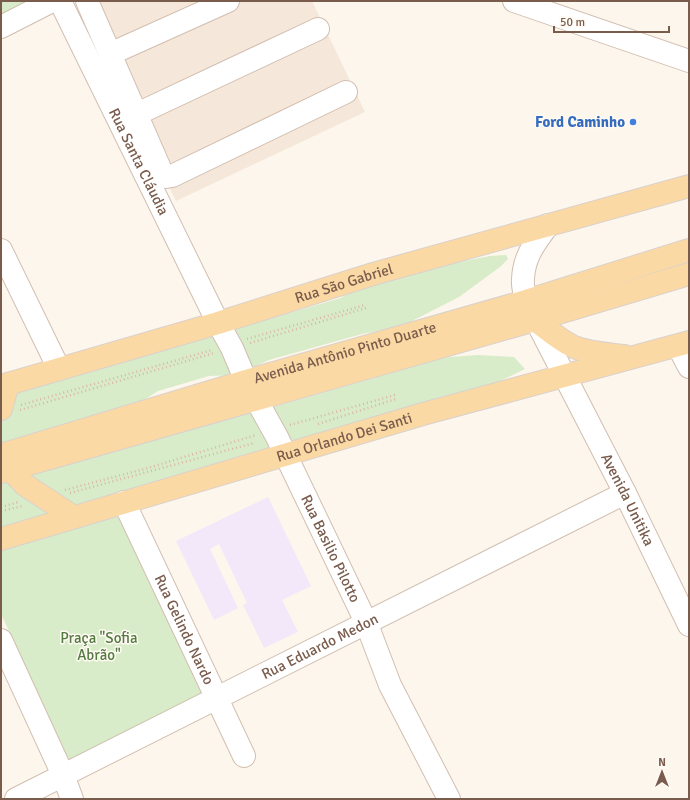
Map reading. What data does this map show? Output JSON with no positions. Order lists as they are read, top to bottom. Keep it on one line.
{"streets":{"main road":["Rua São Gabriel","Avenida Antônio Pinto Duarte","Rua Orlando Dei Santi"],"street":["Rua Santa Cláudia","Avenida Unitika","Rua Basilio Pilotto","Rua Gelindo Nardo","Rua Eduardo Medon"]},"crossings":[["Rua Santa Cláudia","Rua São Gabriel"],["Rua Santa Cláudia","Rua Basilio Pilotto"],["Rua São Gabriel","Avenida Unitika"],["Rua São Gabriel","Rua Basilio Pilotto"],["Avenida Antônio Pinto Duarte","Avenida Unitika"],["Avenida Antônio Pinto Duarte","Rua Basilio Pilotto"],["Rua Orlando Dei Santi","Avenida Unitika"],["Rua Orlando Dei Santi","Rua Basilio Pilotto"],["Rua Orlando Dei Santi","Rua Gelindo Nardo"],["Avenida Unitika","Rua Eduardo Medon"],["Rua Basilio Pilotto","Rua Eduardo Medon"],["Rua Gelindo Nardo","Rua Eduardo Medon"]],"parks":["Praça \"Sofia Abrão\""],"places":["Ford Caminho"],"scale_bar":"50 m","north":"top"}
